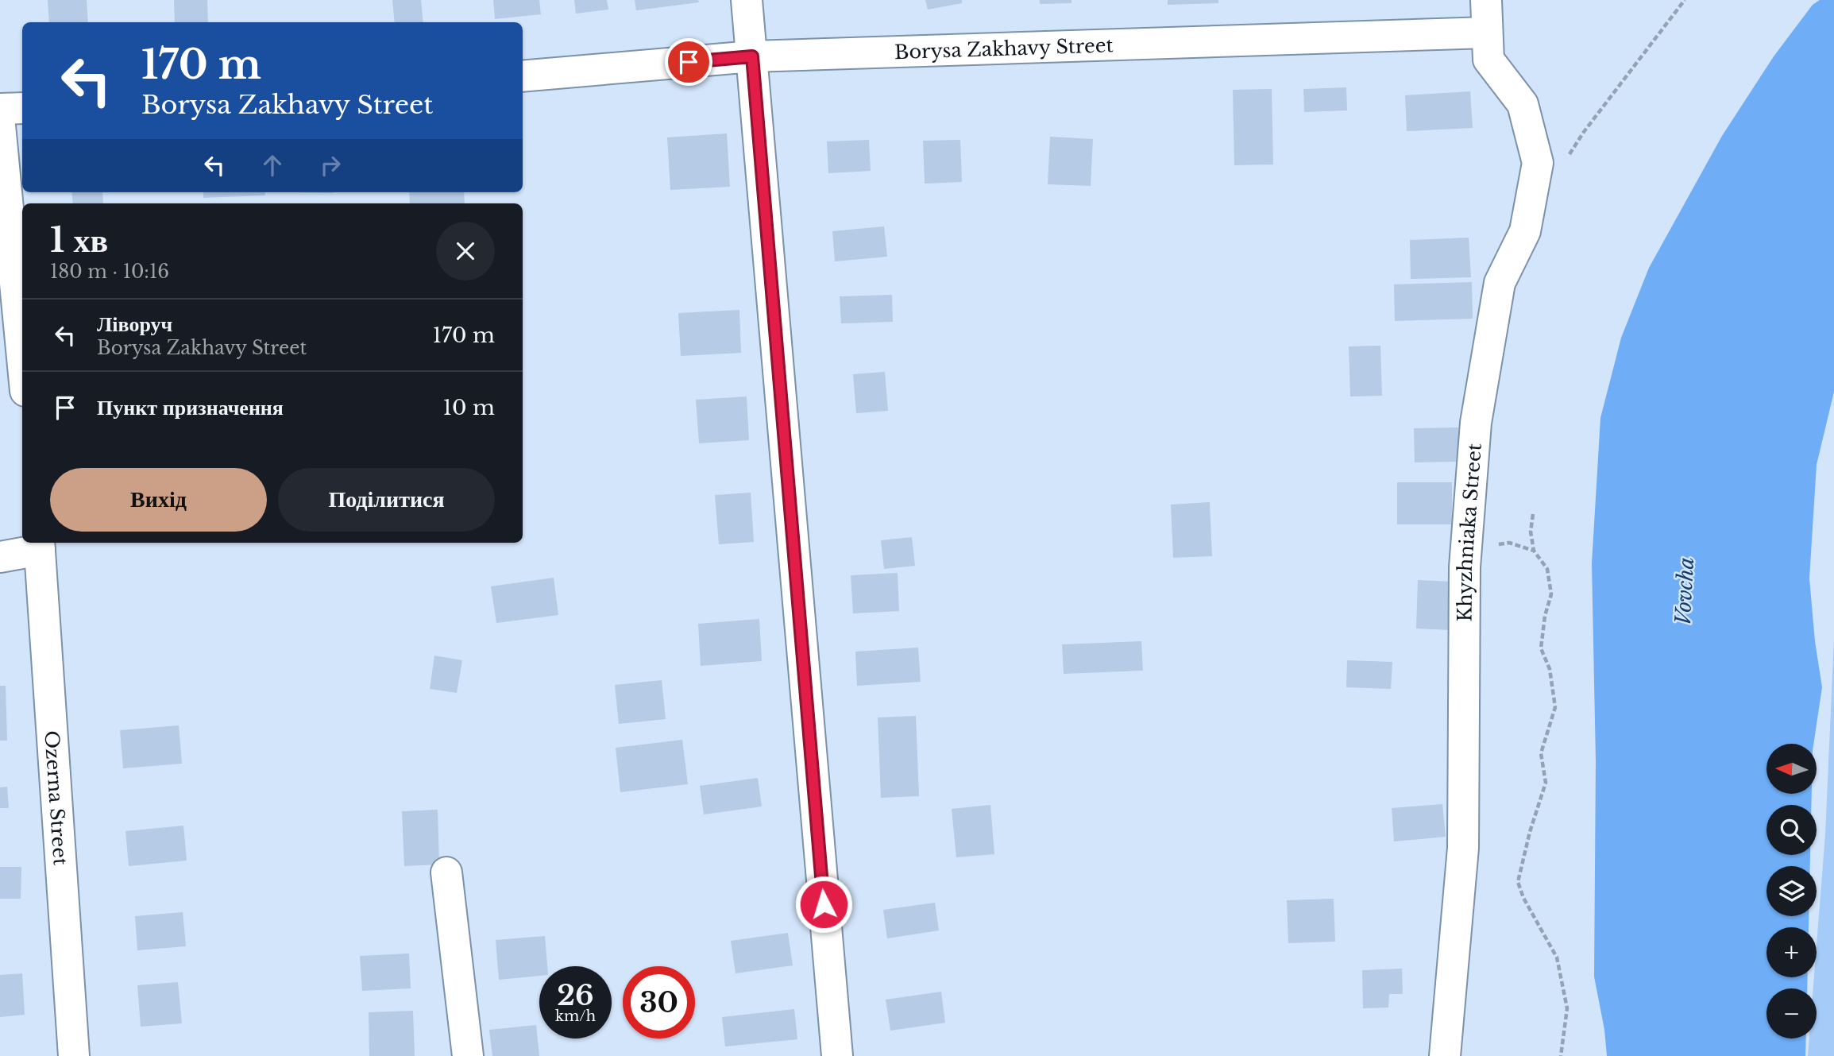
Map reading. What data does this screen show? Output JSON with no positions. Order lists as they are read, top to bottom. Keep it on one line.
{"streets":{"street":["Borysa Zakhavy Street","Khyzhniaka Street","Ozerna Street"]},"crossings":[["Borysa Zakhavy Street","Khyzhniaka Street"]],"water":["Vovcha"],"north":"left","page":{"turn":["170 m","Borysa Zakhavy Street"],"heading":["1 хв","180 m · 10:16"],"list":[{"name":"Ліворуч","note":"Borysa Zakhavy Street","value":"170 m"},{"name":"Пункт призначення","value":"10 m"}],"buttons":["Вихід","Поділитися"],"map_buttons":["+","−"],"speed":"26 km/h","limit":"30"}}
